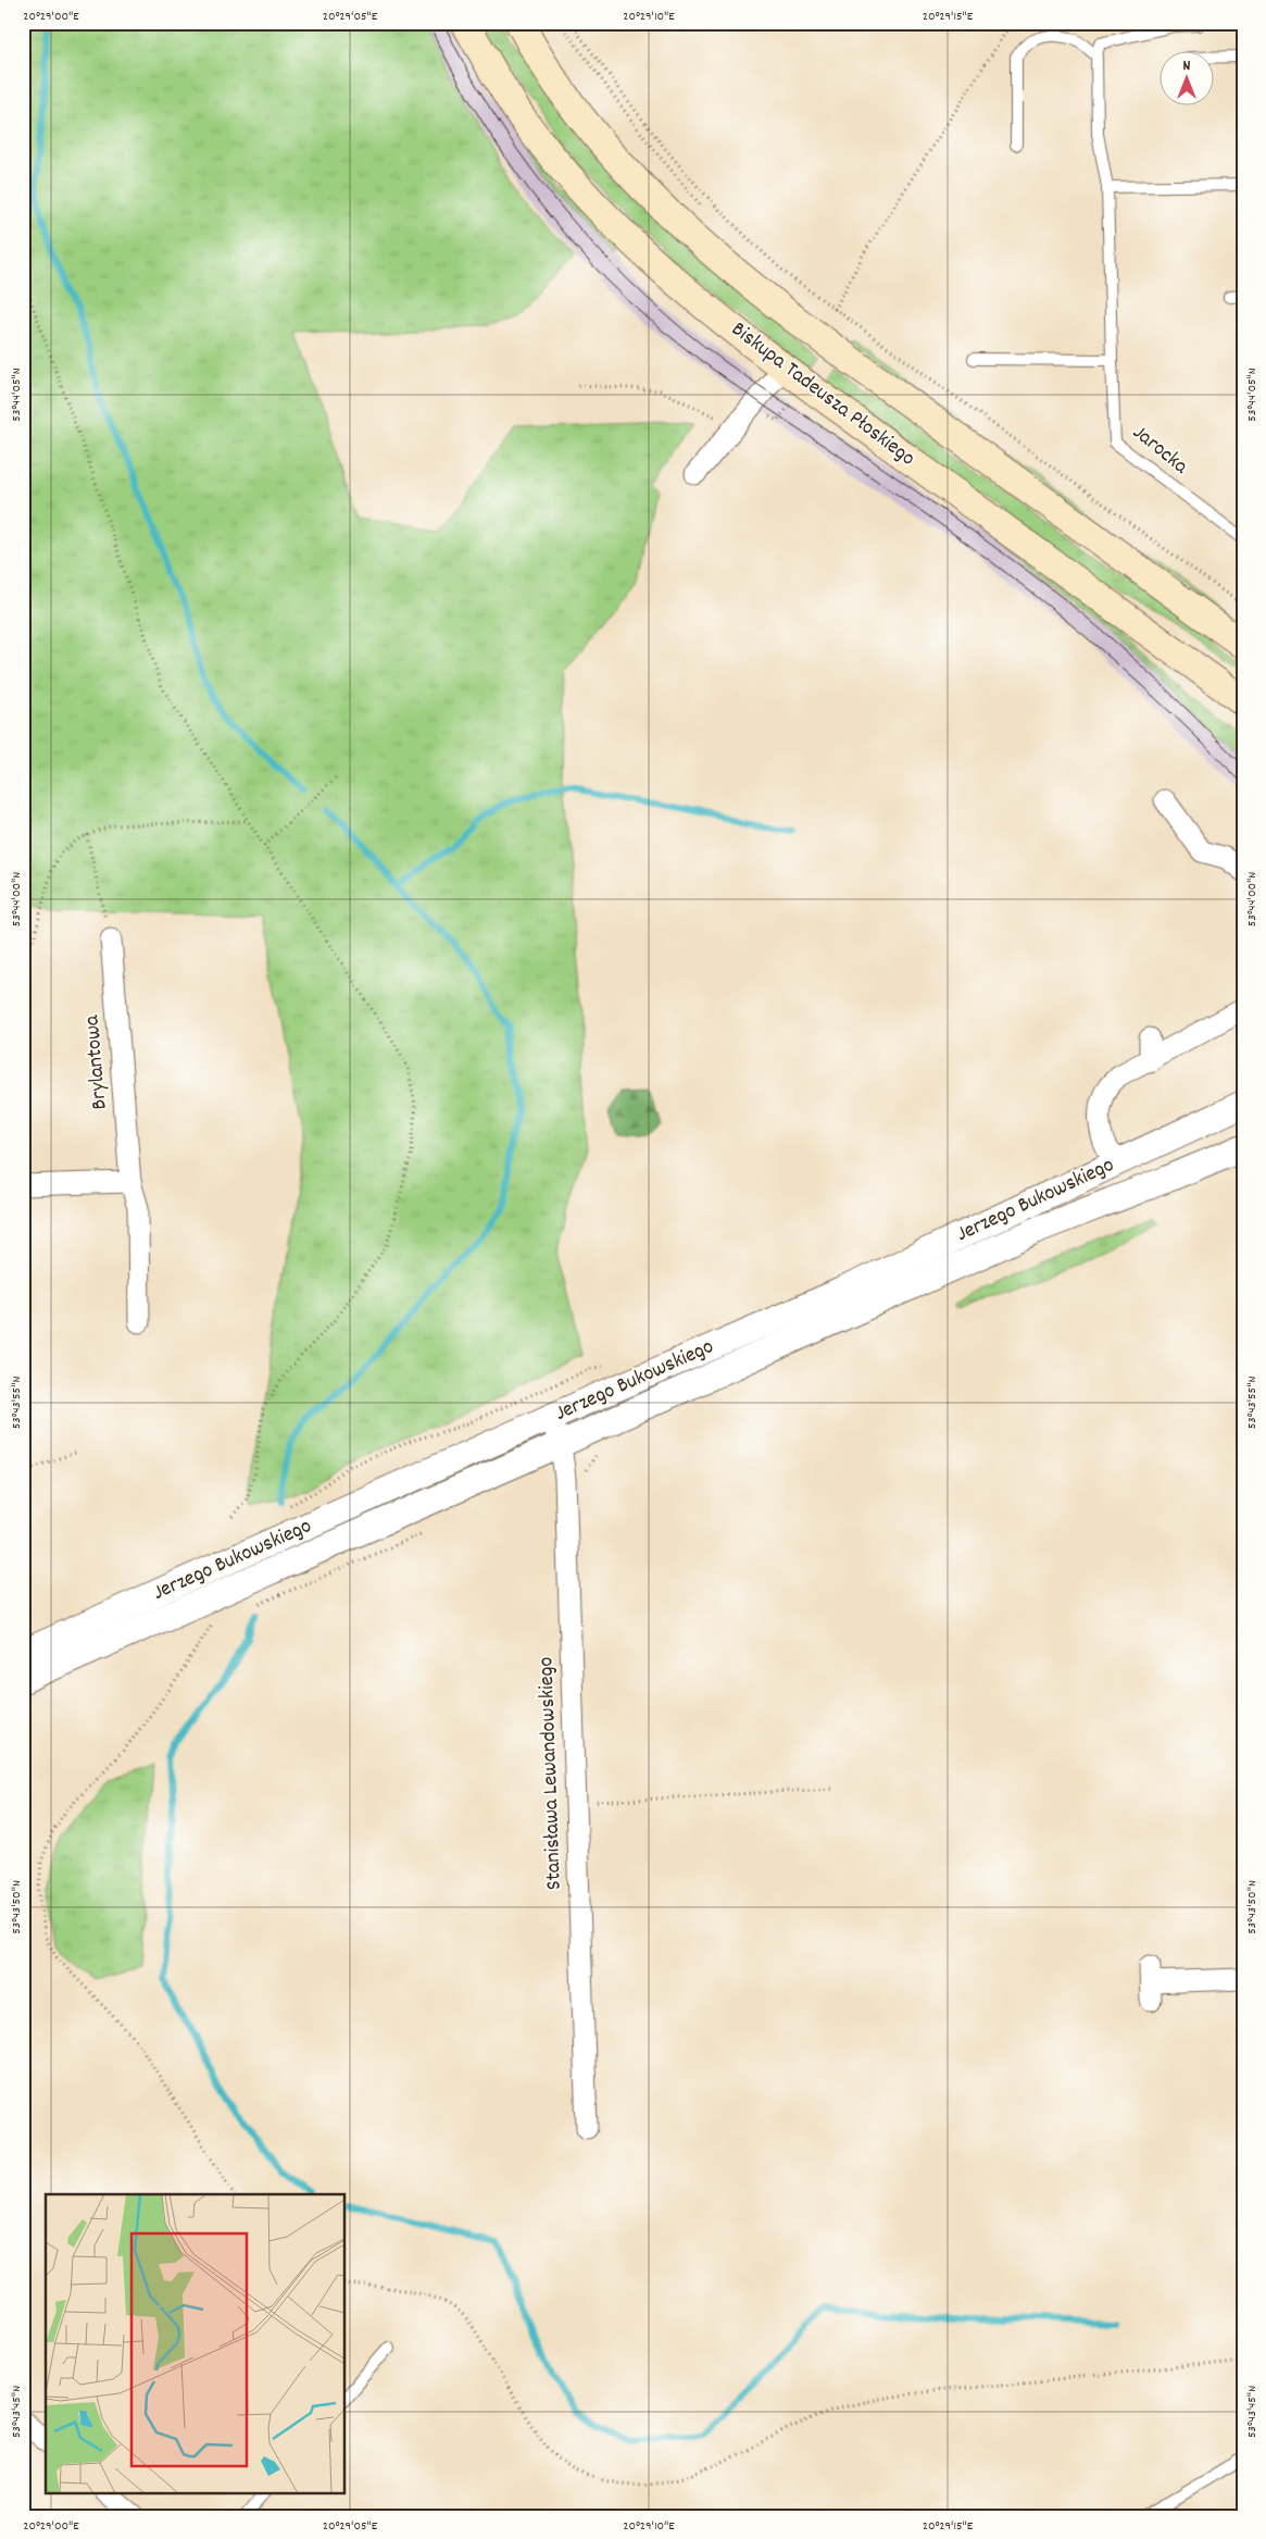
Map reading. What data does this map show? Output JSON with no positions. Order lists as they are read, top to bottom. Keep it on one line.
{"streets":{"main road":["Biskupa Tadeusza Płoskiego"],"street":["Brylantowa","Jerzego Bukowskiego","Stanisława Lewandowskiego"],"lane":["Jarocka"]},"crossings":[["Jerzego Bukowskiego","Stanisława Lewandowskiego"]],"north":"top","coordinates":["20°29'00\"E","20°29'05\"E","20°29'10\"E","20°29'15\"E","53°44'05\"N","53°44'00\"N","53°43'55\"N","53°43'50\"N","53°43'45\"N"]}
